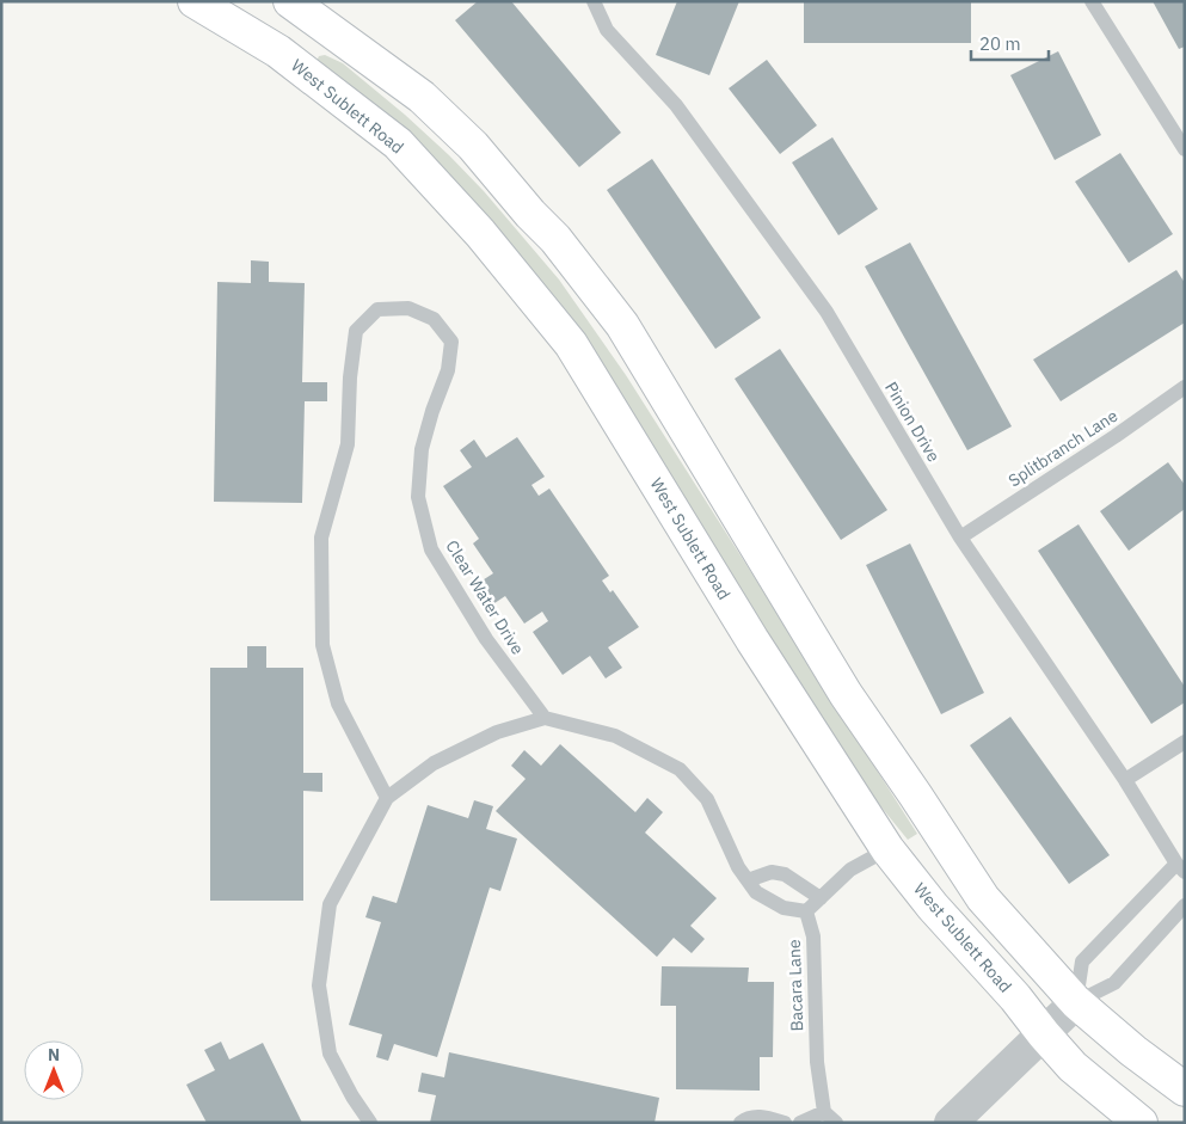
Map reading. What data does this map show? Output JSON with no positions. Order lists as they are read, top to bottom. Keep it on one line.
{"streets":{"main road":["West Sublett Road"],"lane":["Pinion Drive","Splitbranch Lane","Clear Water Drive","Bacara Lane"]},"crossings":[["Pinion Drive","Splitbranch Lane"]],"scale_bar":"20 m","north":"top"}
